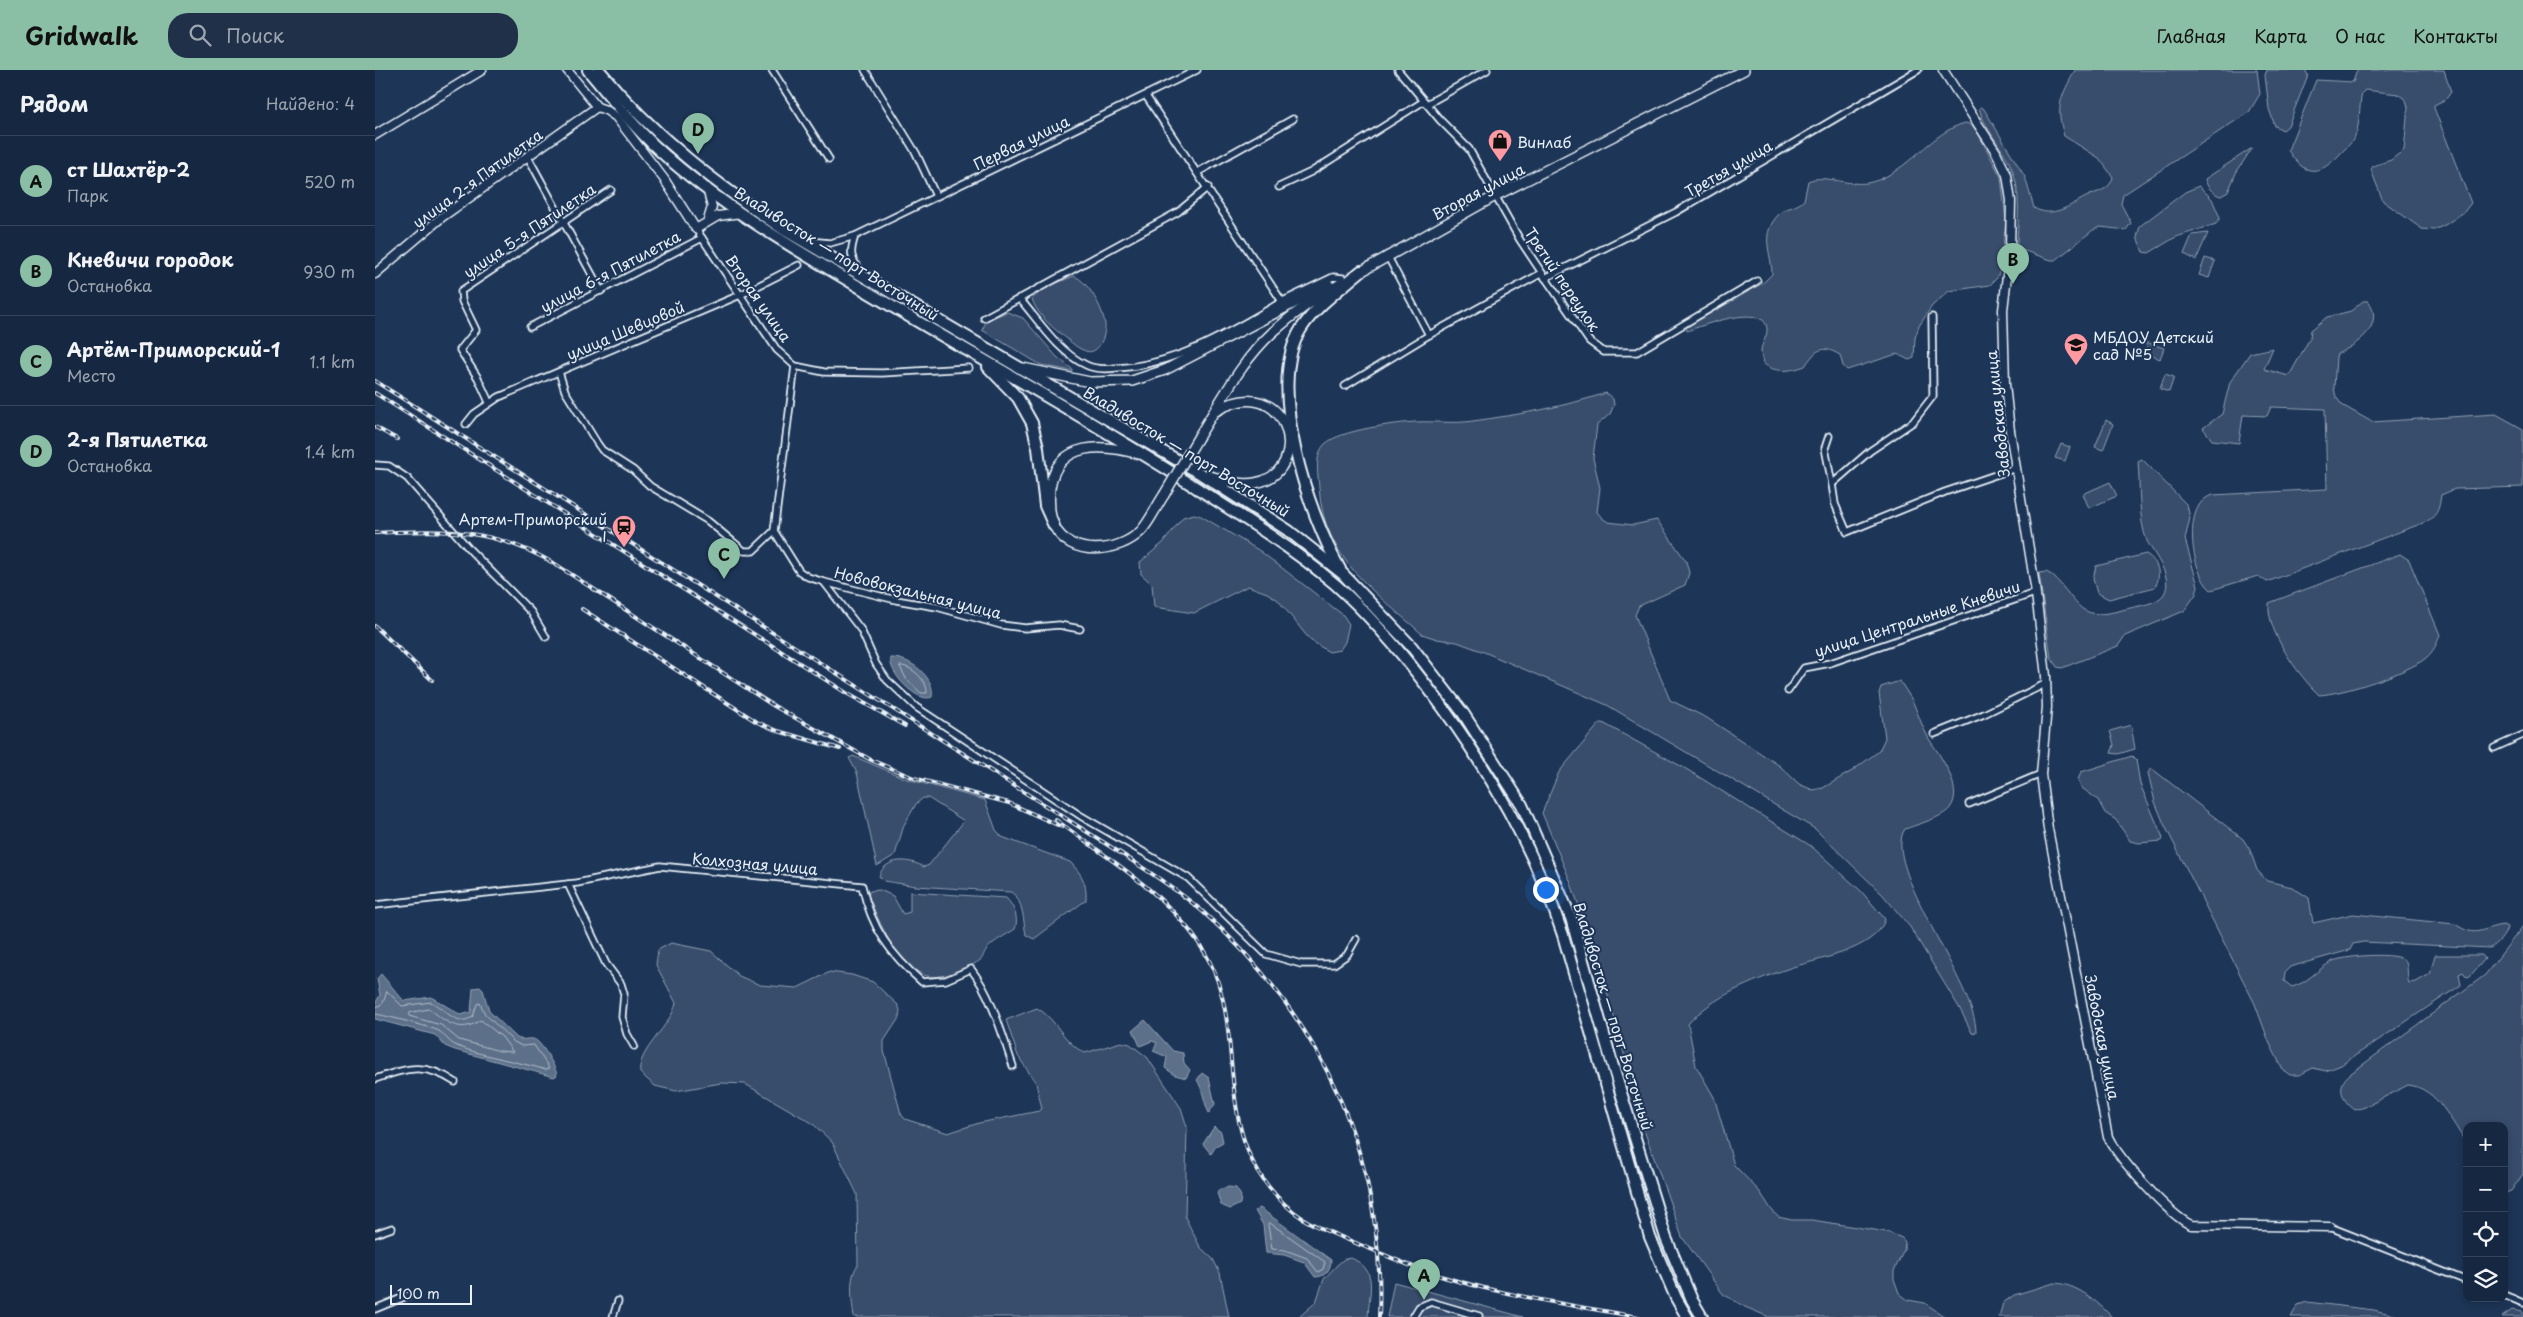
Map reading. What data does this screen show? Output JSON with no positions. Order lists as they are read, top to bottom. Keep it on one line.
{"streets":{"highway":["Владивосток — порт Восточный"],"main road":["Вторая улица"],"street":["Первая улица","Третья улица","улица 2-я Пятилетка","улица 5-я Пятилетка","улица 6-я Пятилетка","Третий переулок","улица Шевцовой","Заводская улица","Нововокзальная улица","улица Центральные Кневичи","Колхозная улица"]},"crossings":[["Первая улица","Владивосток — порт Восточный"],["Третья улица","Третий переулок"],["улица 2-я Пятилетка","Вторая улица"],["Вторая улица","улица 6-я Пятилетка"],["Вторая улица","Третий переулок"],["Вторая улица","улица Шевцовой"],["улица 5-я Пятилетка","улица Шевцовой"],["Заводская улица","улица Центральные Кневичи"]],"places":{"shop":["Винлаб"],"school or university":["МБДОУ Детский сад №5"],"station":["Артем-Приморский I"]},"scale_bar":"100 m","page":{"header":"Gridwalk","search":"Поиск","nav":["Главная","Карта","О нас","Контакты"],"heading":["Рядом","Найдено: 4"],"pins":["D","B","C","A"],"list":[{"mark":"A","name":"ст Шахтёр-2","note":"Парк","value":"520 m"},{"mark":"B","name":"Кневичи городок","note":"Остановка","value":"930 m"},{"mark":"C","name":"Артём-Приморский-1","note":"Место","value":"1.1 km"},{"mark":"D","name":"2-я Пятилетка","note":"Остановка","value":"1.4 km"}],"map_buttons":["+","−"],"scale":"100 m"}}
